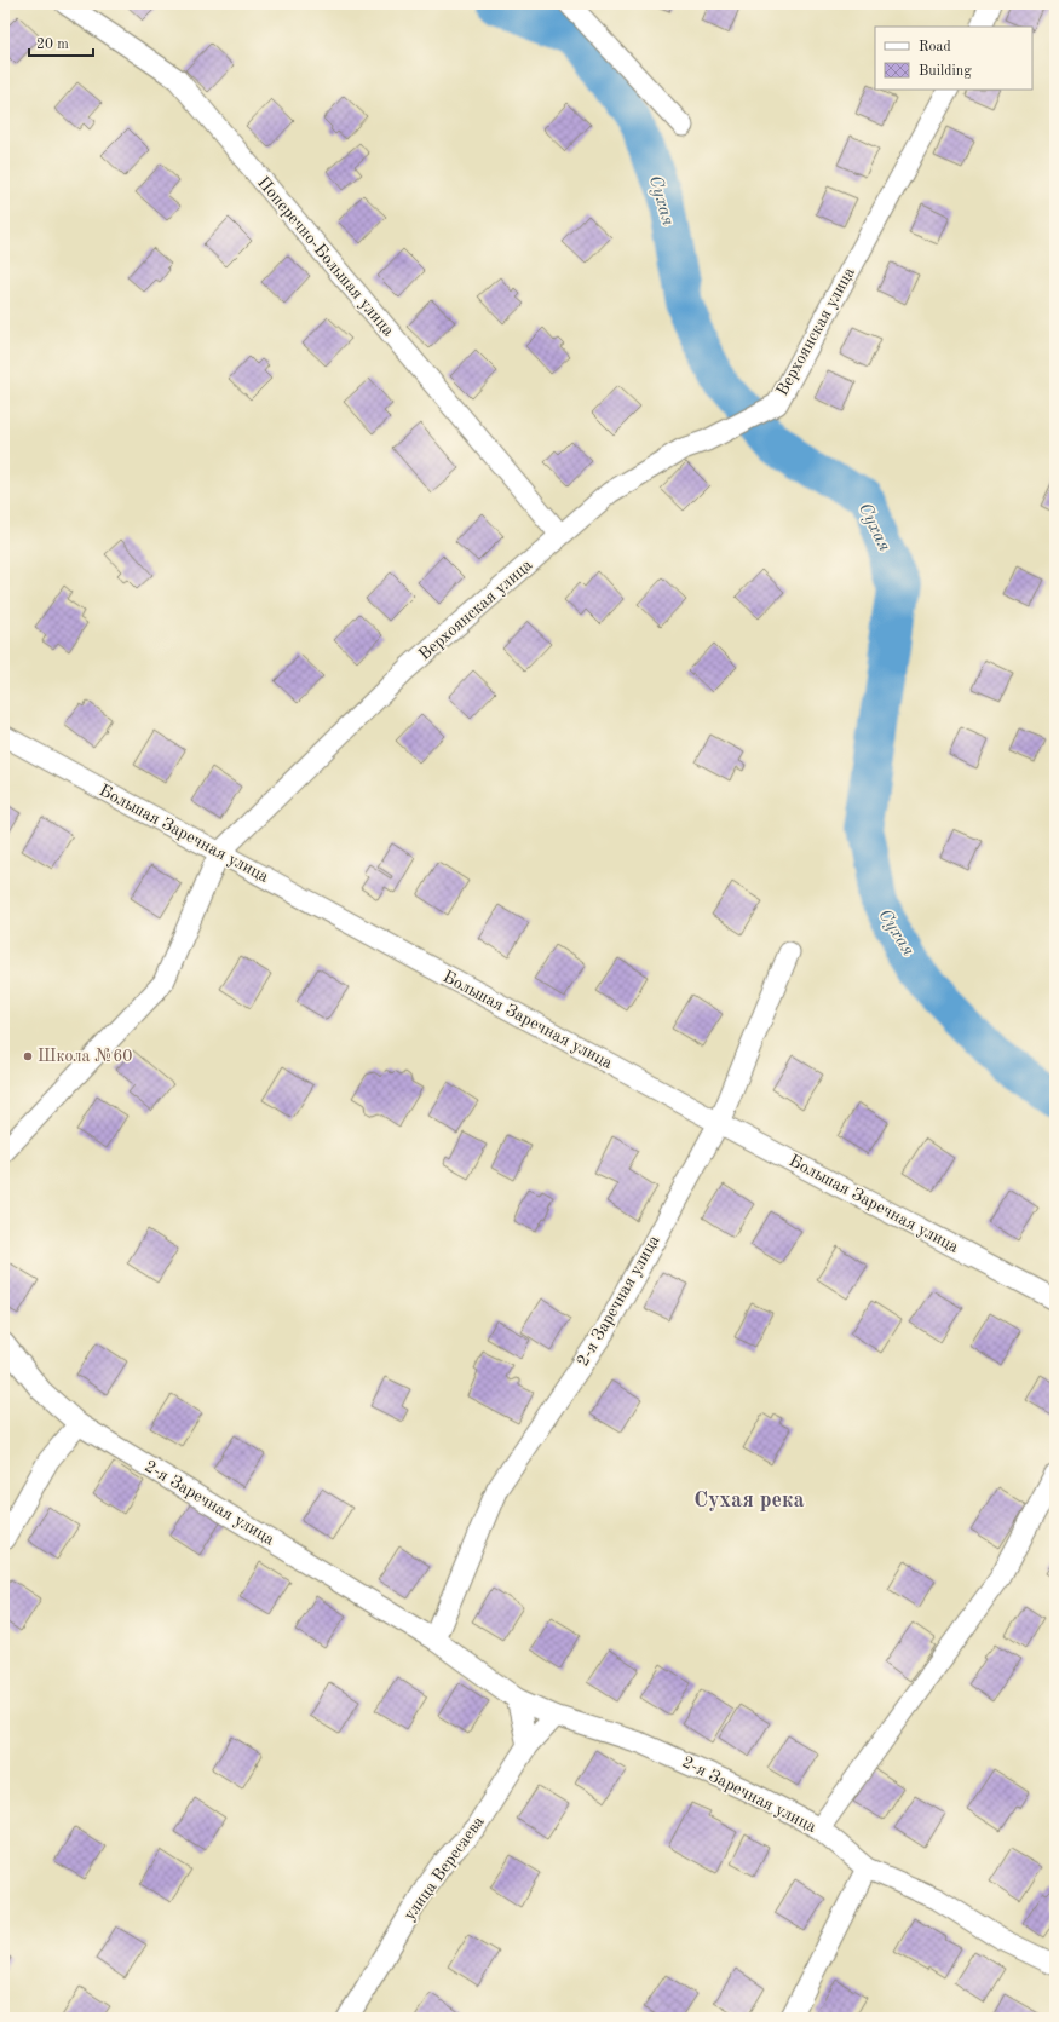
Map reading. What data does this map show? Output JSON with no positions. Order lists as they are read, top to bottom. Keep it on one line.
{"streets":{"street":["Поперечно-Большая улица","Верхоянская улица","Большая Заречная улица","2-я Заречная улица","улица Вересаева"]},"crossings":[["Поперечно-Большая улица","Верхоянская улица"],["Верхоянская улица","Большая Заречная улица"],["Большая Заречная улица","2-я Заречная улица"],["2-я Заречная улица","улица Вересаева"]],"districts":["Сухая река"],"water":["Сухая"],"places":["Школа №60"],"legend":["Road","Building"],"scale_bar":"20 m"}
